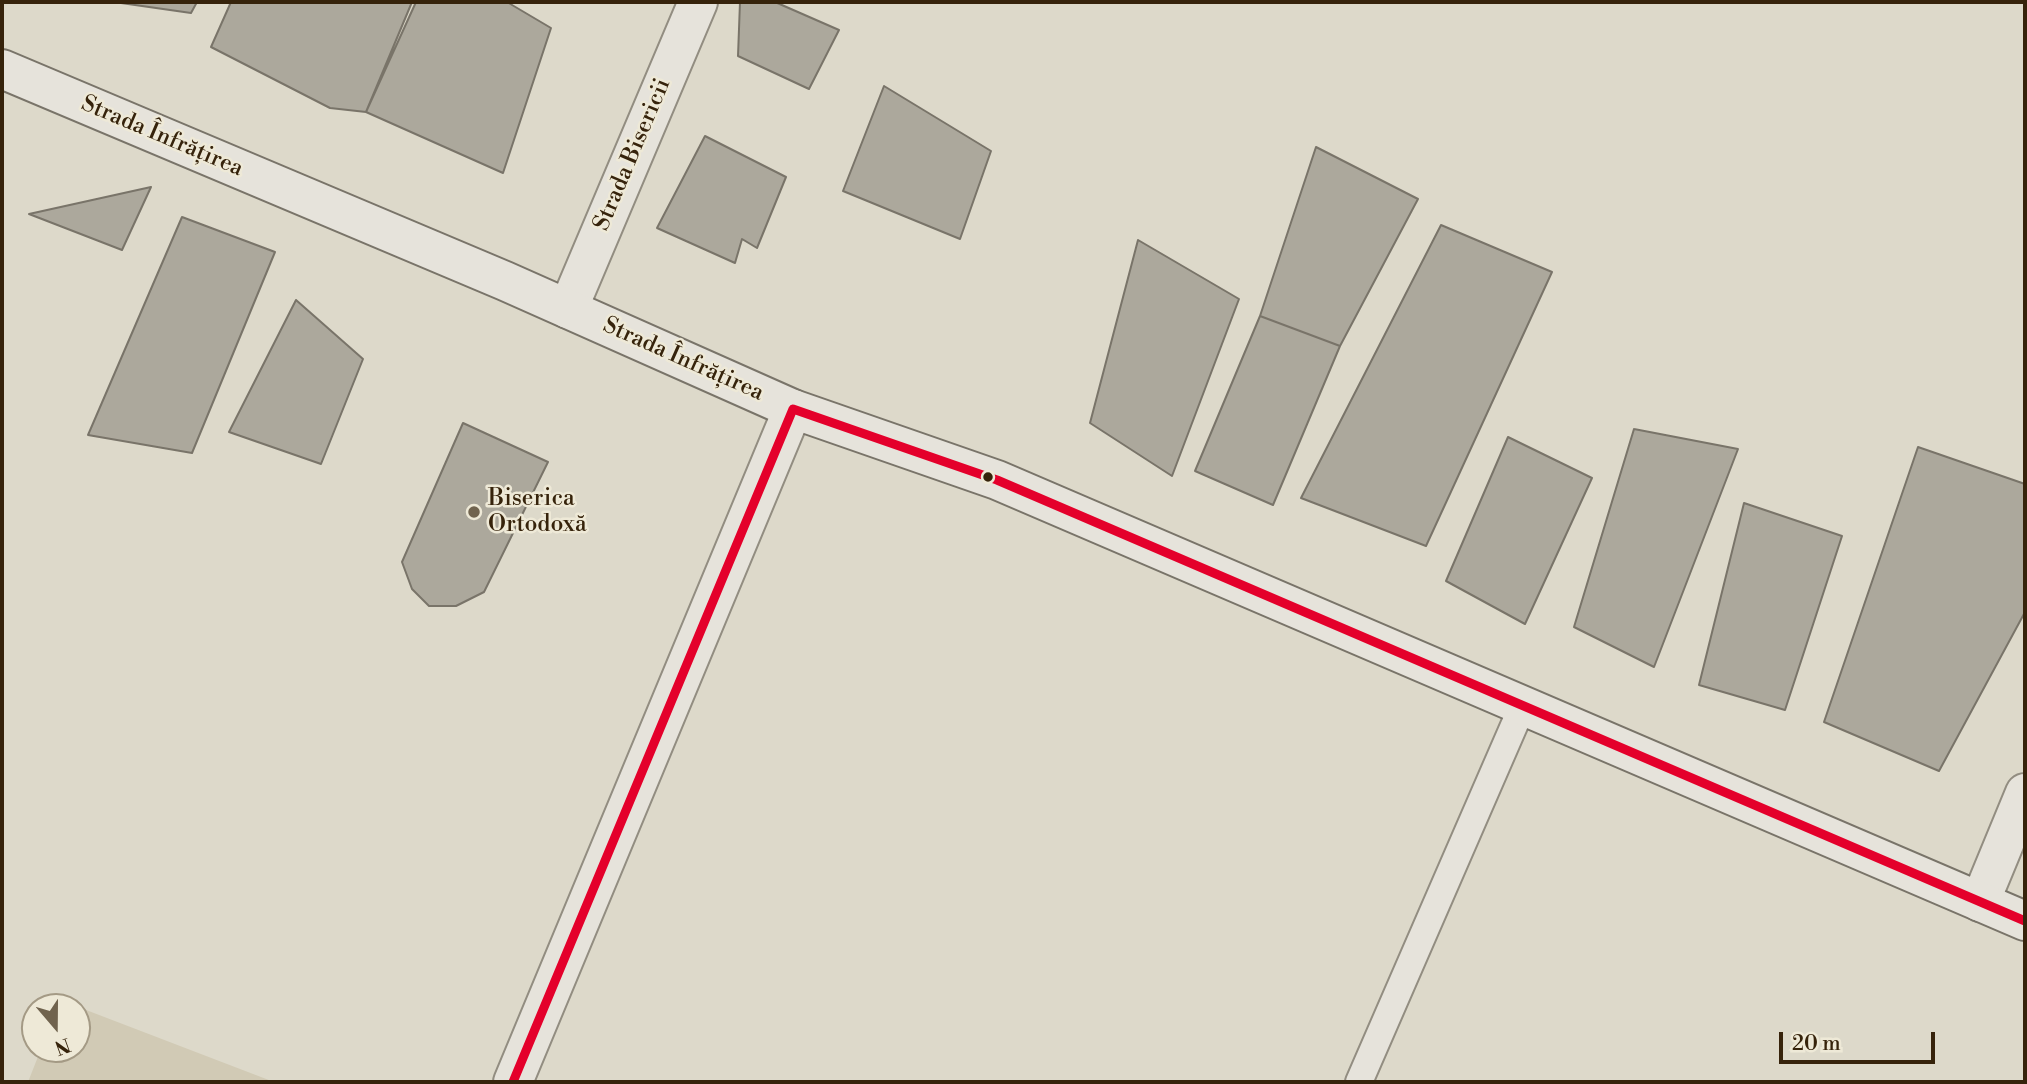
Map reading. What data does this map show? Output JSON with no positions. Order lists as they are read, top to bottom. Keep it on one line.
{"streets":{"street":["Strada Înfrățirea","Strada Bisericii"]},"crossings":[["Strada Înfrățirea","Strada Bisericii"]],"places":["Biserica Ortodoxă"],"scale_bar":"20 m","north":"bottom"}
